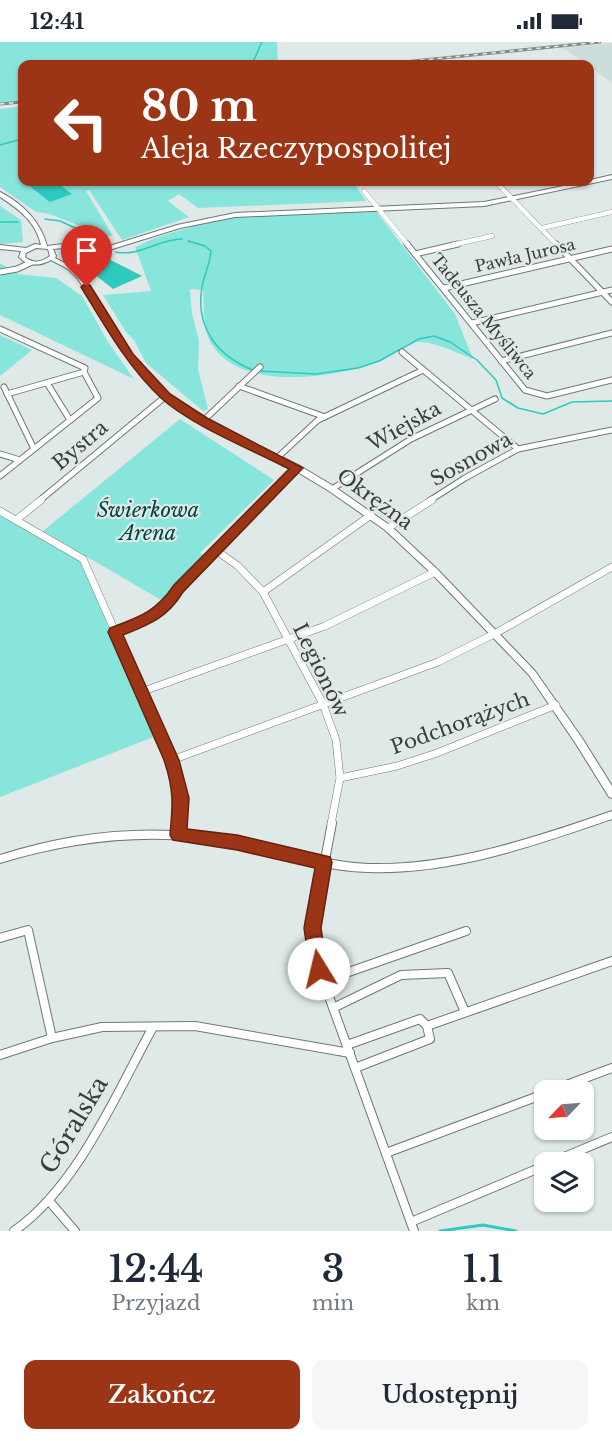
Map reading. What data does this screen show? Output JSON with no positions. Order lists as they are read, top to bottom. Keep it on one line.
{"streets":{"street":["Pawła Jurosa","Tadeusza Myśliwca","Wiejska","Bystra","Sosnowa","Okrężna","Legionów","Podchorążych","Góralska"]},"crossings":[["Pawła Jurosa","Tadeusza Myśliwca"],["Wiejska","Okrężna"],["Bystra","Okrężna"],["Sosnowa","Okrężna"],["Okrężna","Podchorążych"],["Legionów","Podchorążych"]],"parks":["Świerkowa Arena"],"north":"bottom left","page":{"status":"12:41","turn":["80 m","Aleja Rzeczypospolitej"],"eta":["12:44","Przyjazd","3","min","1.1","km"],"buttons":["Zakończ","Udostępnij"]}}
